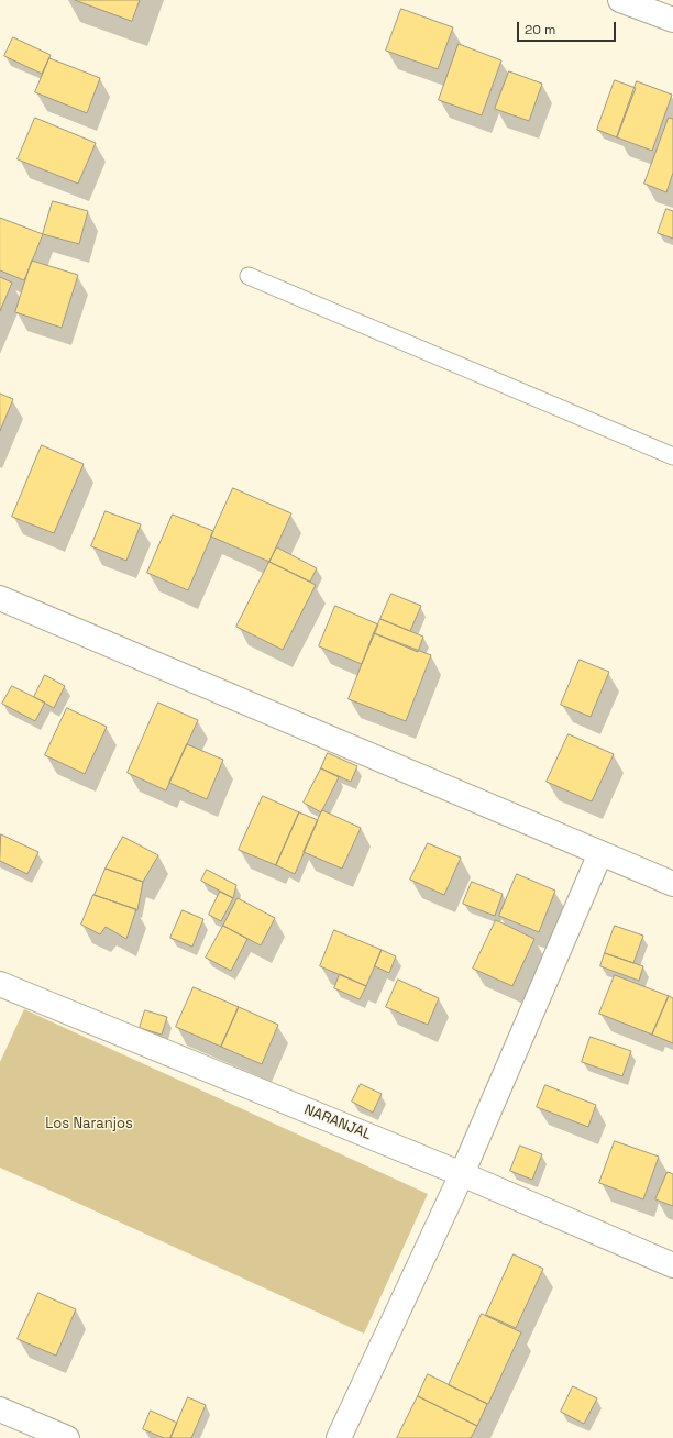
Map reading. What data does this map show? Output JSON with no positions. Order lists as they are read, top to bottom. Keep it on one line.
{"streets":{"street":["NARANJAL"]},"parks":["Los Naranjos"],"scale_bar":"20 m"}
